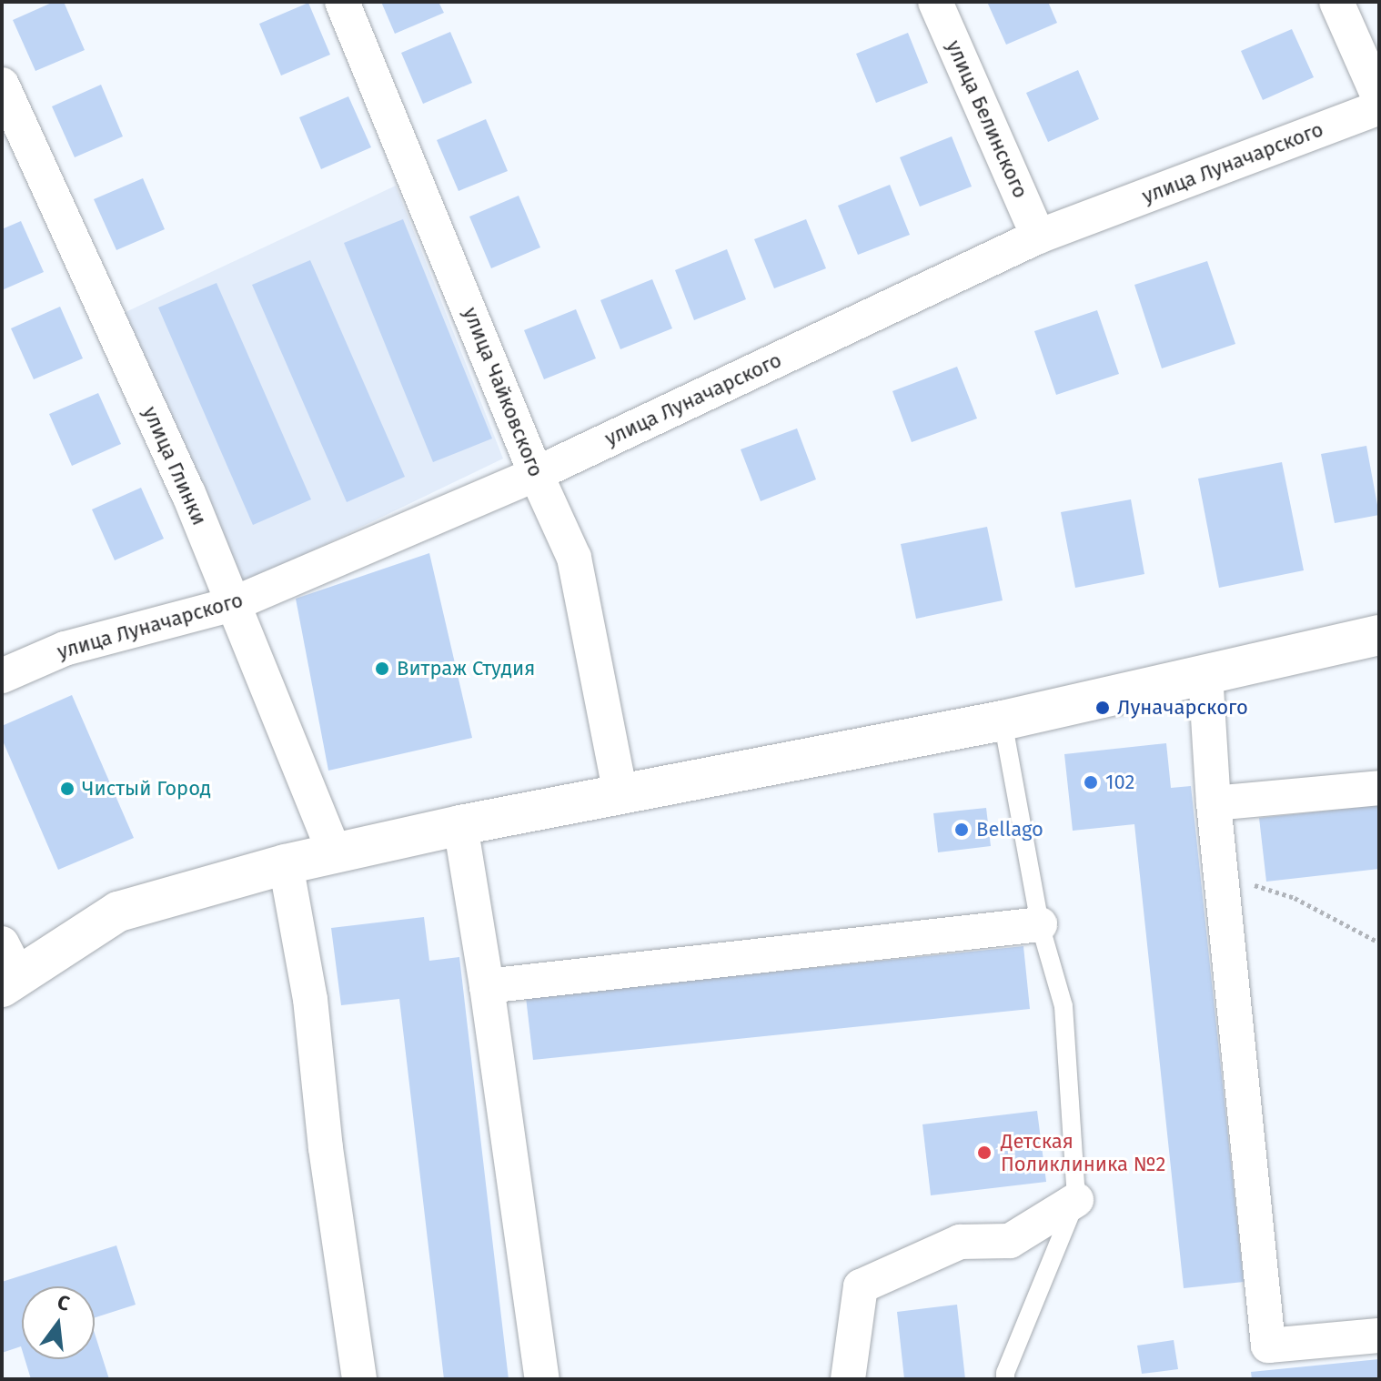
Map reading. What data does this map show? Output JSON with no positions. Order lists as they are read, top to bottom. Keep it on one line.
{"streets":{"street":["улица Белинского","улица Луначарского","улица Чайковского","улица Глинки"]},"crossings":[["улица Белинского","улица Луначарского"],["улица Луначарского","улица Чайковского"],["улица Луначарского","улица Глинки"]],"places":["Витраж Студия","Луначарского","102","Чистый Город","Bellago","Детская Поликлиника №2"],"north":"top"}
